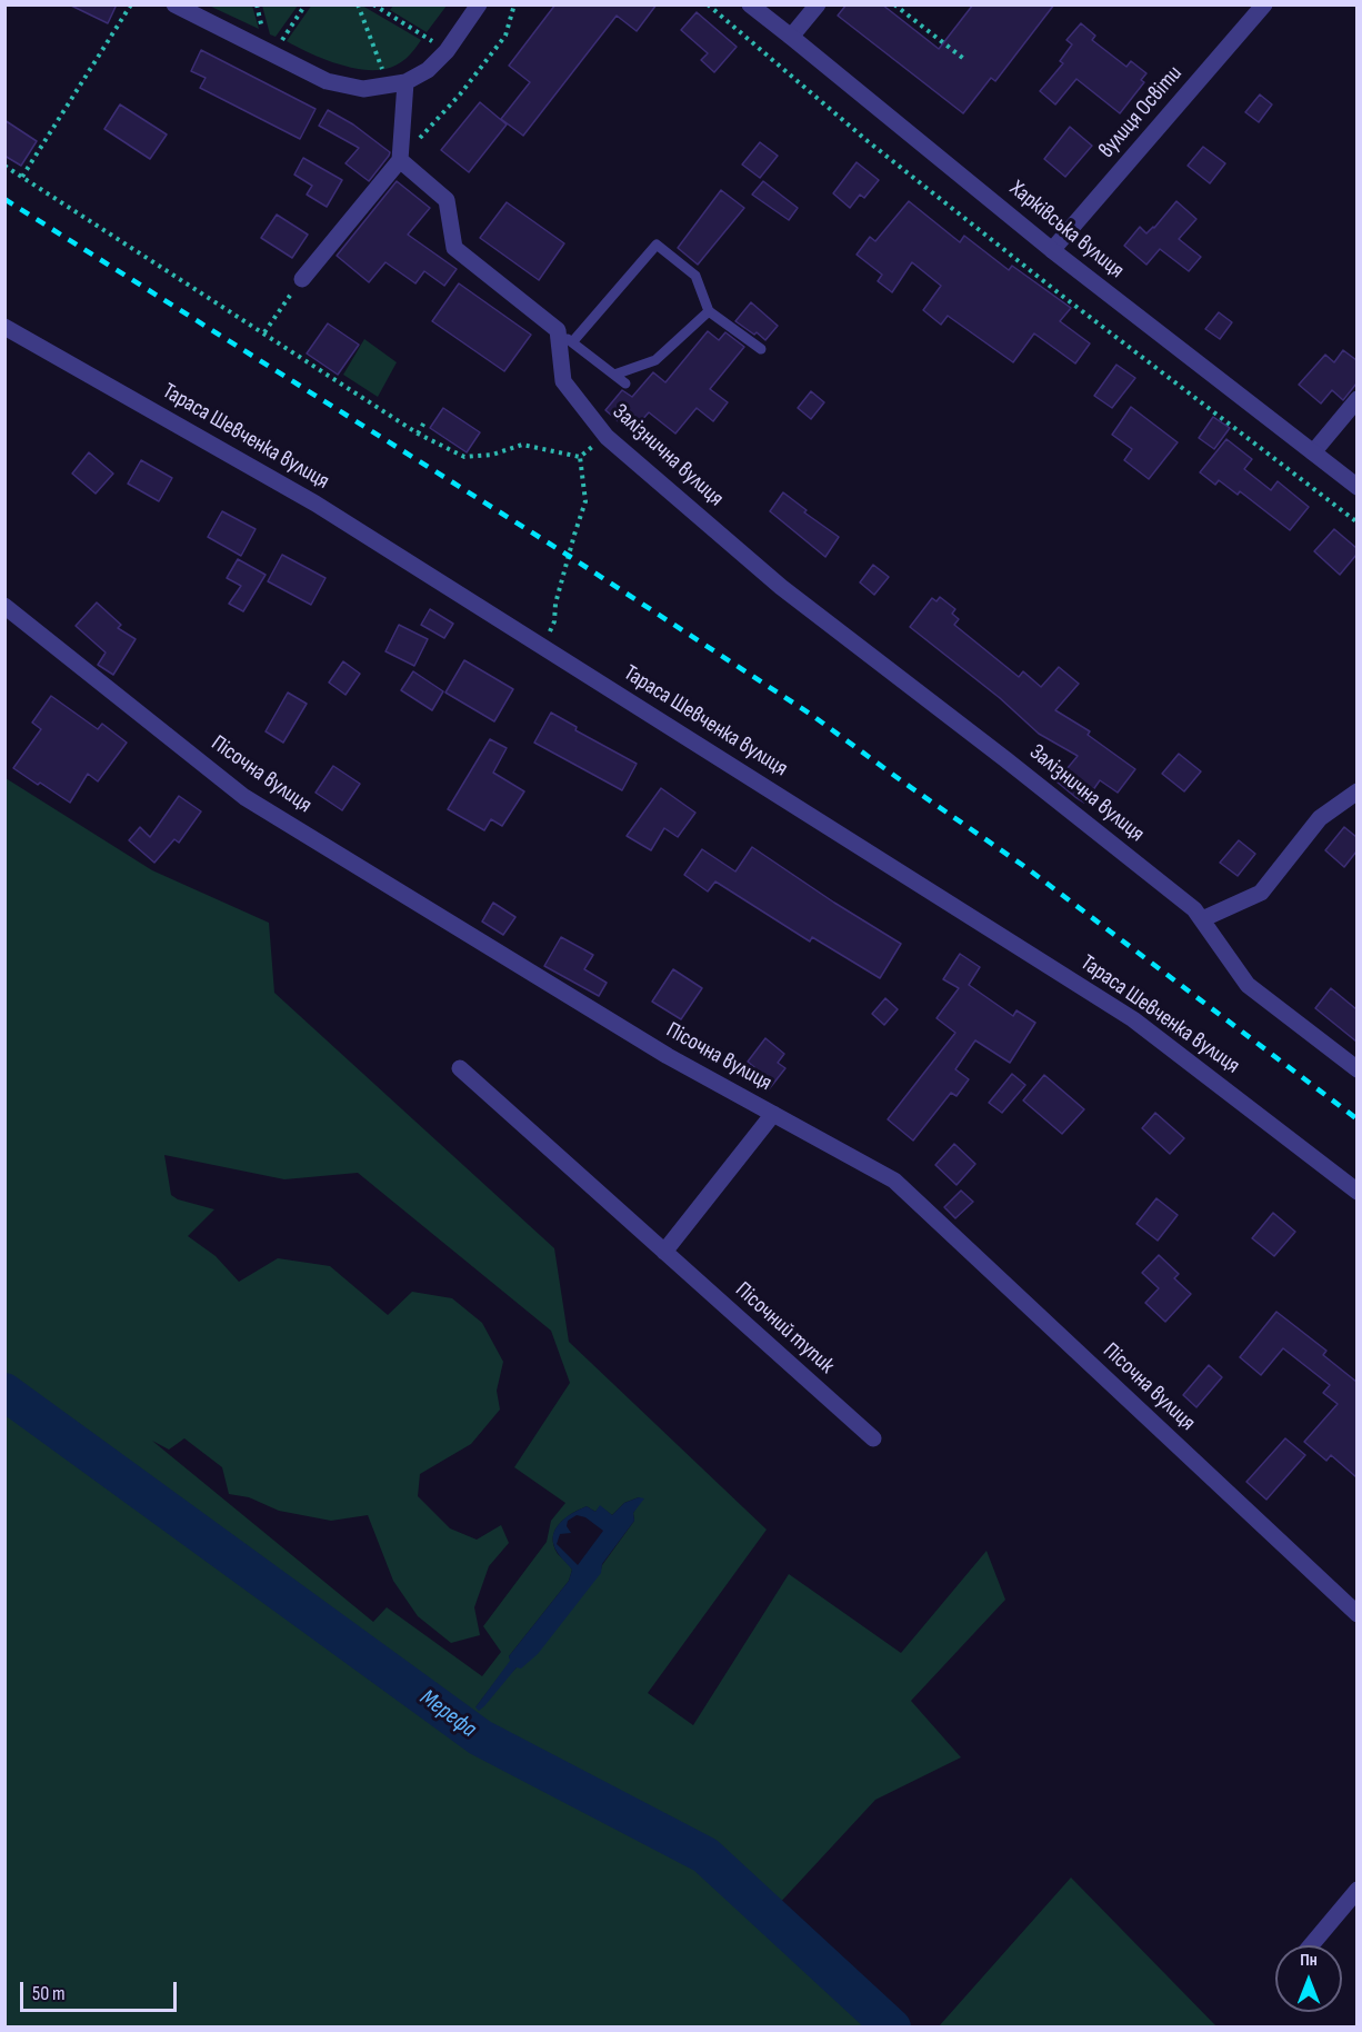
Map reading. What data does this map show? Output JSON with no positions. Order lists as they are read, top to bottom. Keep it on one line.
{"streets":{"street":["вулиця Освіти","Харківська вулиця","Тараса Шевченка вулиця","Залізнична вулиця","Пісочна вулиця","Пісочний тупик"]},"crossings":[["вулиця Освіти","Харківська вулиця"]],"water":["Мерефа"],"scale_bar":"50 m","north":"top"}
